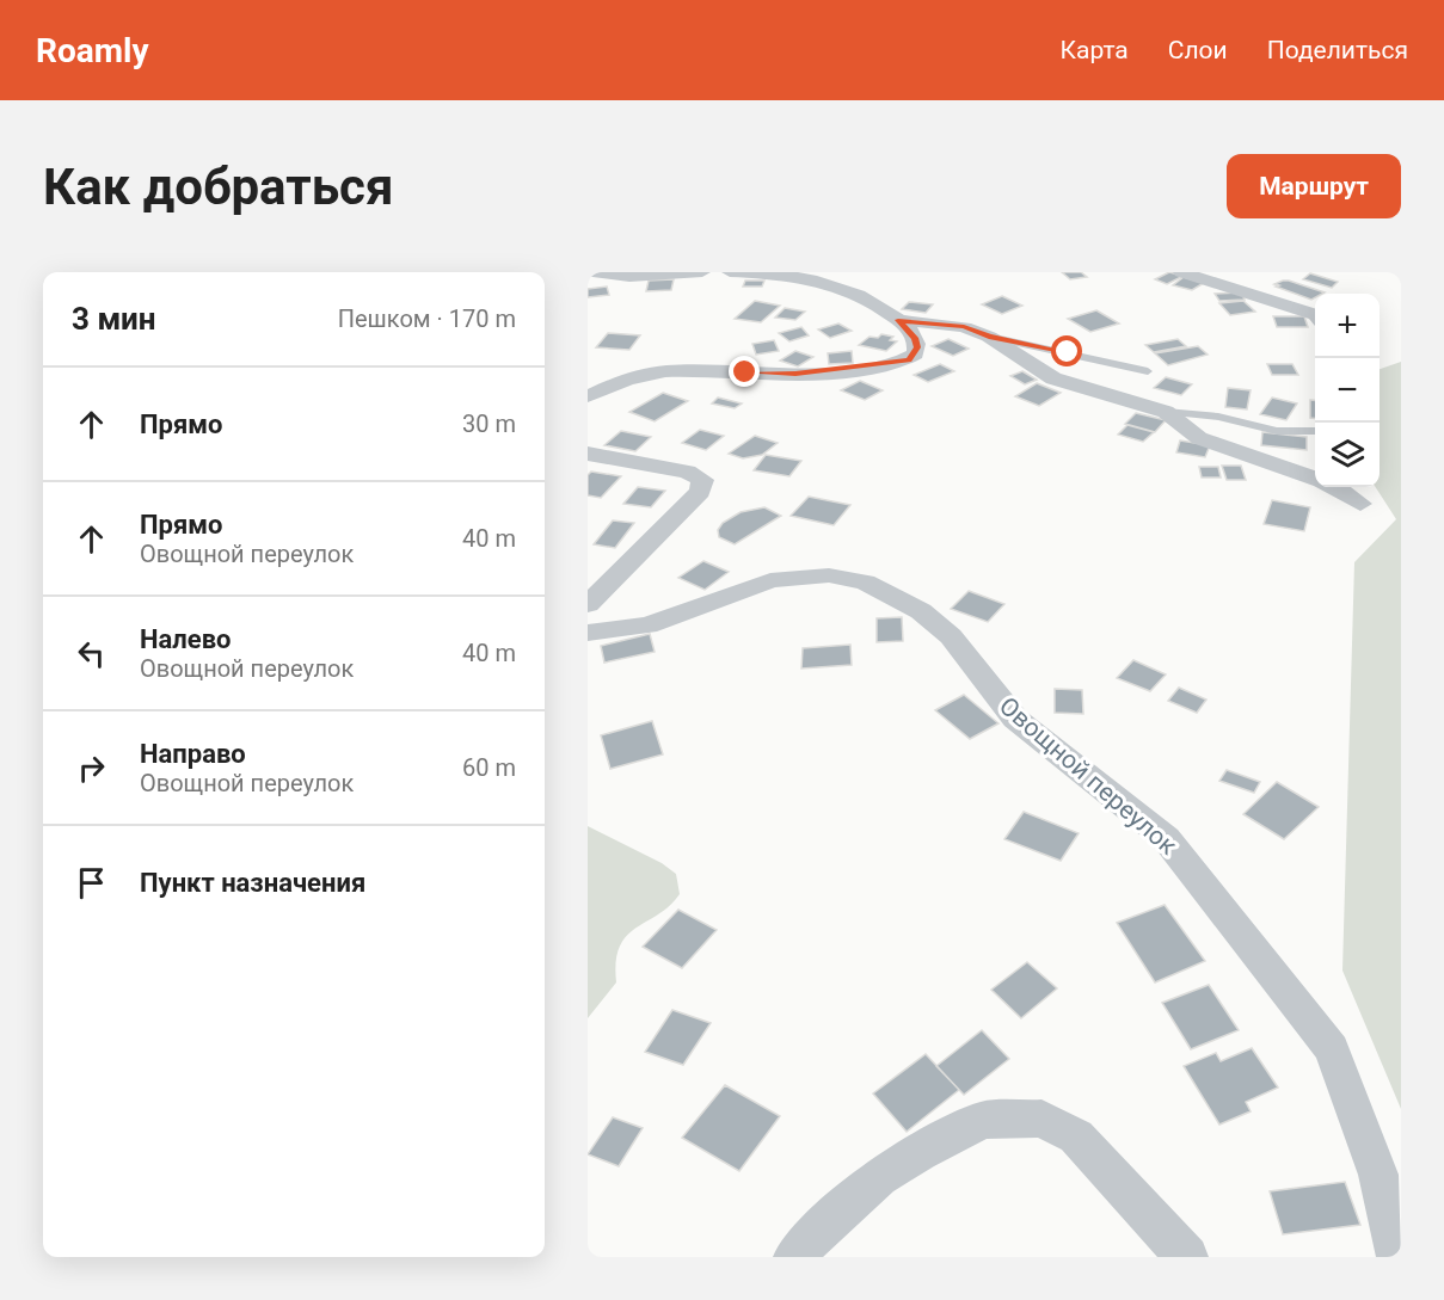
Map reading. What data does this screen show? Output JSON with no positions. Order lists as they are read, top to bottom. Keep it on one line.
{"streets":{"street":["Овощной переулок"]},"page":{"header":"Roamly","nav":["Карта","Слои","Поделиться"],"buttons":"Маршрут","title":"Как добраться","heading":["3 мин","Пешком · 170 m"],"map_buttons":["+","−"],"list":[["Прямо","30 m"],["Прямо","Овощной переулок","40 m"],["Налево","Овощной переулок","40 m"],["Направо","Овощной переулок","60 m"],"Пункт назначения"]}}
